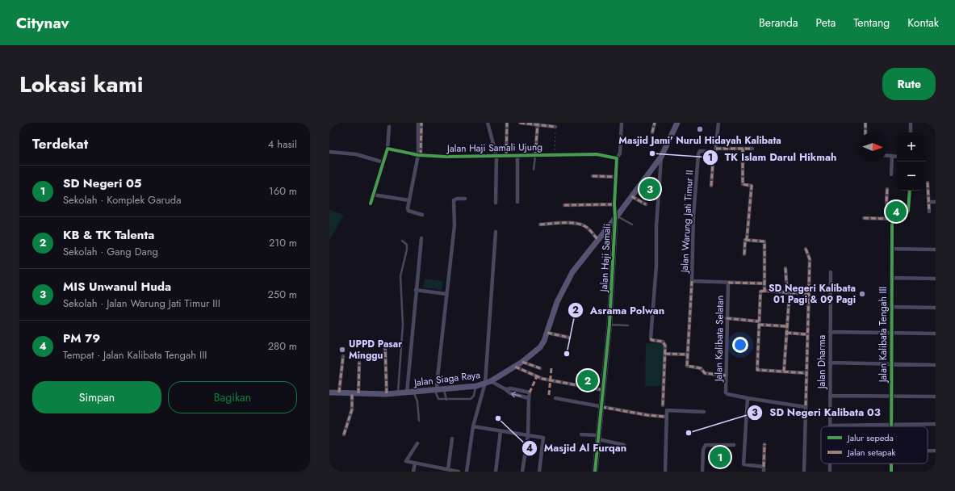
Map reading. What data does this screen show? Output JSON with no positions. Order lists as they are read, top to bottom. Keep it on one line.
{"streets":{"main road":["Jalan Haji Samali","Jalan Siaga Raya"],"street":["Jalan Haji Samali Ujung","Jalan Warung Jati Timur II","Jalan Kalibata Tengah III","Jalan Kalibata Selatan","Jalan Dharma"]},"crossings":[["Jalan Warung Jati Timur II","Jalan Kalibata Selatan"],["Jalan Haji Samali","Jalan Siaga Raya"]],"places":["Masjid Jami' Nurul Hidayah Kalibata","TK Islam Darul Hikmah","SD Negeri Kalibata 01 Pagi & 09 Pagi","UPPD Pasar Minggu","Asrama Polwan","Masjid Al Furqan","SD Negeri Kalibata 03"],"legend":["Jalur sepeda","Jalan setapak"],"north":"right","page":{"header":"Citynav","nav":["Beranda","Peta","Tentang","Kontak"],"title":"Lokasi kami","buttons":["Rute",["Simpan","Bagikan"]],"heading":["Terdekat","4 hasil"],"map_buttons":["+","−"],"list":[{"mark":"1","name":"SD Negeri 05","note":"Sekolah · Komplek Garuda","value":"160 m"},{"mark":"2","name":"KB & TK Talenta","note":"Sekolah · Gang Dang","value":"210 m"},{"mark":"3","name":"MIS Unwanul Huda","note":"Sekolah · Jalan Warung Jati Timur III","value":"250 m"},{"mark":"4","name":"PM 79","note":"Tempat · Jalan Kalibata Tengah III","value":"280 m"}],"pins":["3","4","2","1"]}}
